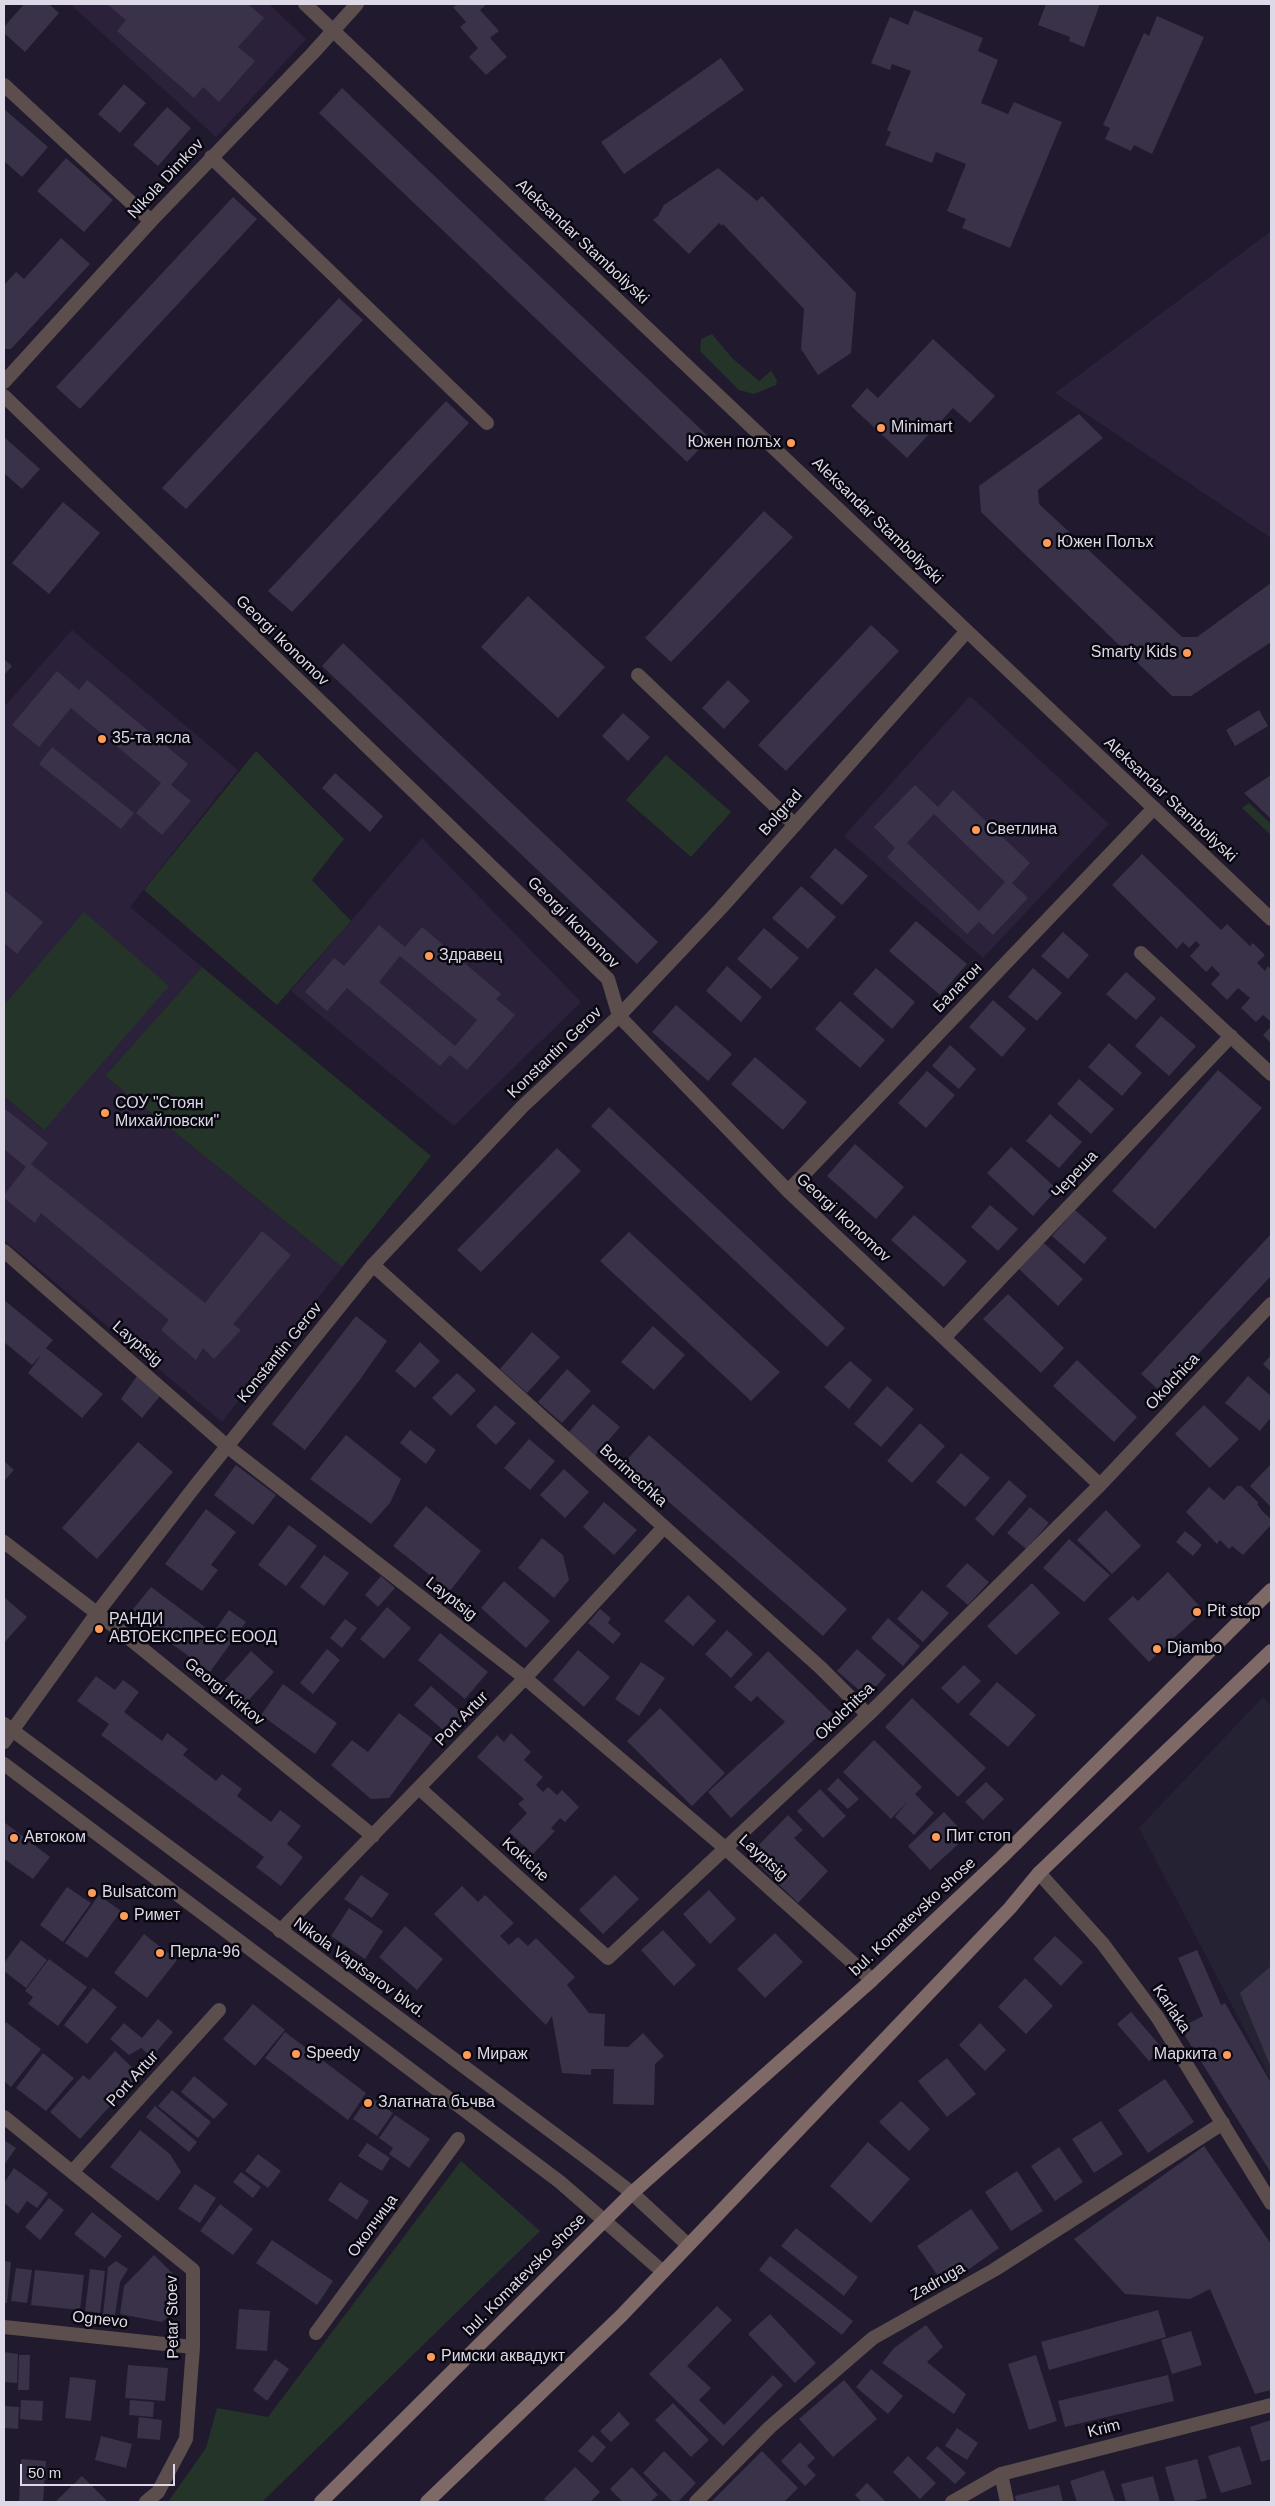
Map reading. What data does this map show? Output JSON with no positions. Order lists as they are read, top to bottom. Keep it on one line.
{"streets":{"main road":["bul. Komatevsko shose"],"street":["Nikola Dimkov","Aleksandar Stamboliyski","Georgi Ikonomov","Bolgrad","Балатон","Konstantin Gerov","Череша","Layptsig","Okolchica","Borimechka","Georgi Kirkov","Okolchitsa","Port Artur","Kokiche","Nikola Vaptsarov blvd.","Karlaka","Околчица","Zadruga","Petar Stoev","Ognevo","Krim"]},"crossings":[["Nikola Dimkov","Aleksandar Stamboliyski"],["Aleksandar Stamboliyski","Bolgrad"],["Aleksandar Stamboliyski","Балатон"],["Georgi Ikonomov","Bolgrad"],["Georgi Ikonomov","Балатон"],["Georgi Ikonomov","Konstantin Gerov"],["Georgi Ikonomov","Череша"],["Georgi Ikonomov","Okolchica"],["Georgi Ikonomov","Okolchitsa"],["Bolgrad","Konstantin Gerov"],["Konstantin Gerov","Layptsig"],["Konstantin Gerov","Borimechka"],["Konstantin Gerov","Georgi Kirkov"],["Konstantin Gerov","Nikola Vaptsarov blvd."],["Layptsig","Okolchitsa"],["Layptsig","Port Artur"],["Layptsig","bul. Komatevsko shose"],["Okolchica","Okolchitsa"],["Borimechka","Okolchitsa"],["Borimechka","Port Artur"],["Georgi Kirkov","Port Artur"],["Okolchitsa","Kokiche"],["Port Artur","Kokiche"],["Port Artur","Nikola Vaptsarov blvd."],["Port Artur","Petar Stoev"],["bul. Komatevsko shose","Nikola Vaptsarov blvd."],["Karlaka","Zadruga"],["Petar Stoev","Ognevo"]],"places":["Minimart","Южен полъх","Южен Полъх","Smarty Kids","35-та ясла","Светлина","Здравец","СОУ \"Стоян Михайловски\"","Pit stop","РАНДИ АВТОЕКСПРЕС ЕООД","Djambo","Пит стоп","Автоком","Bulsatcom","Римет","Перла-96","Speedy","Мираж","Маркита","Златната бъчва","Римски аквадукт"],"scale_bar":"50 m"}
